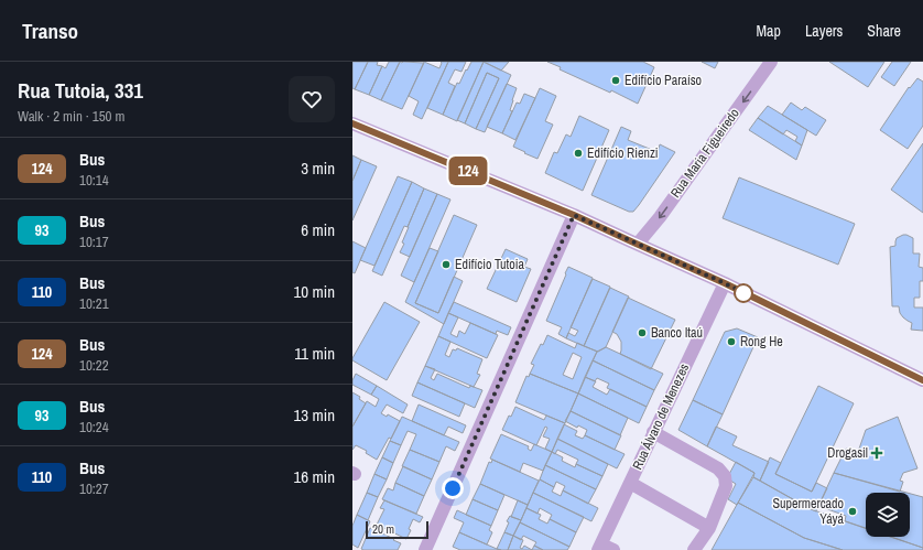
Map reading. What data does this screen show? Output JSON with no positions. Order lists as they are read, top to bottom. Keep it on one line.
{"streets":{"street":["Rua Maria Figueiredo","Rua Álvaro de Menezes"]},"one_way":["Rua Maria Figueiredo"],"places":{"other":["Edifício Paraíso","Edifício Rienzi","Edifício Tutoia","Banco Itaú","Rong He","Supermercado Yáyá"],"health":["Drogasil"]},"lines":["bus line 124"],"scale_bar":"20 m","page":{"header":"Transo","nav":["Map","Layers","Share"],"heading":["Rua Tutoia, 331","Walk · 2 min · 150 m"],"on_map":"124","list":[{"mark":"124","name":"Bus","note":"10:14","value":"3 min"},{"mark":"93","name":"Bus","note":"10:17","value":"6 min"},{"mark":"110","name":"Bus","note":"10:21","value":"10 min"},{"mark":"124","name":"Bus","note":"10:22","value":"11 min"},{"mark":"93","name":"Bus","note":"10:24","value":"13 min"},{"mark":"110","name":"Bus","note":"10:27","value":"16 min"}],"scale":"20 m"}}
